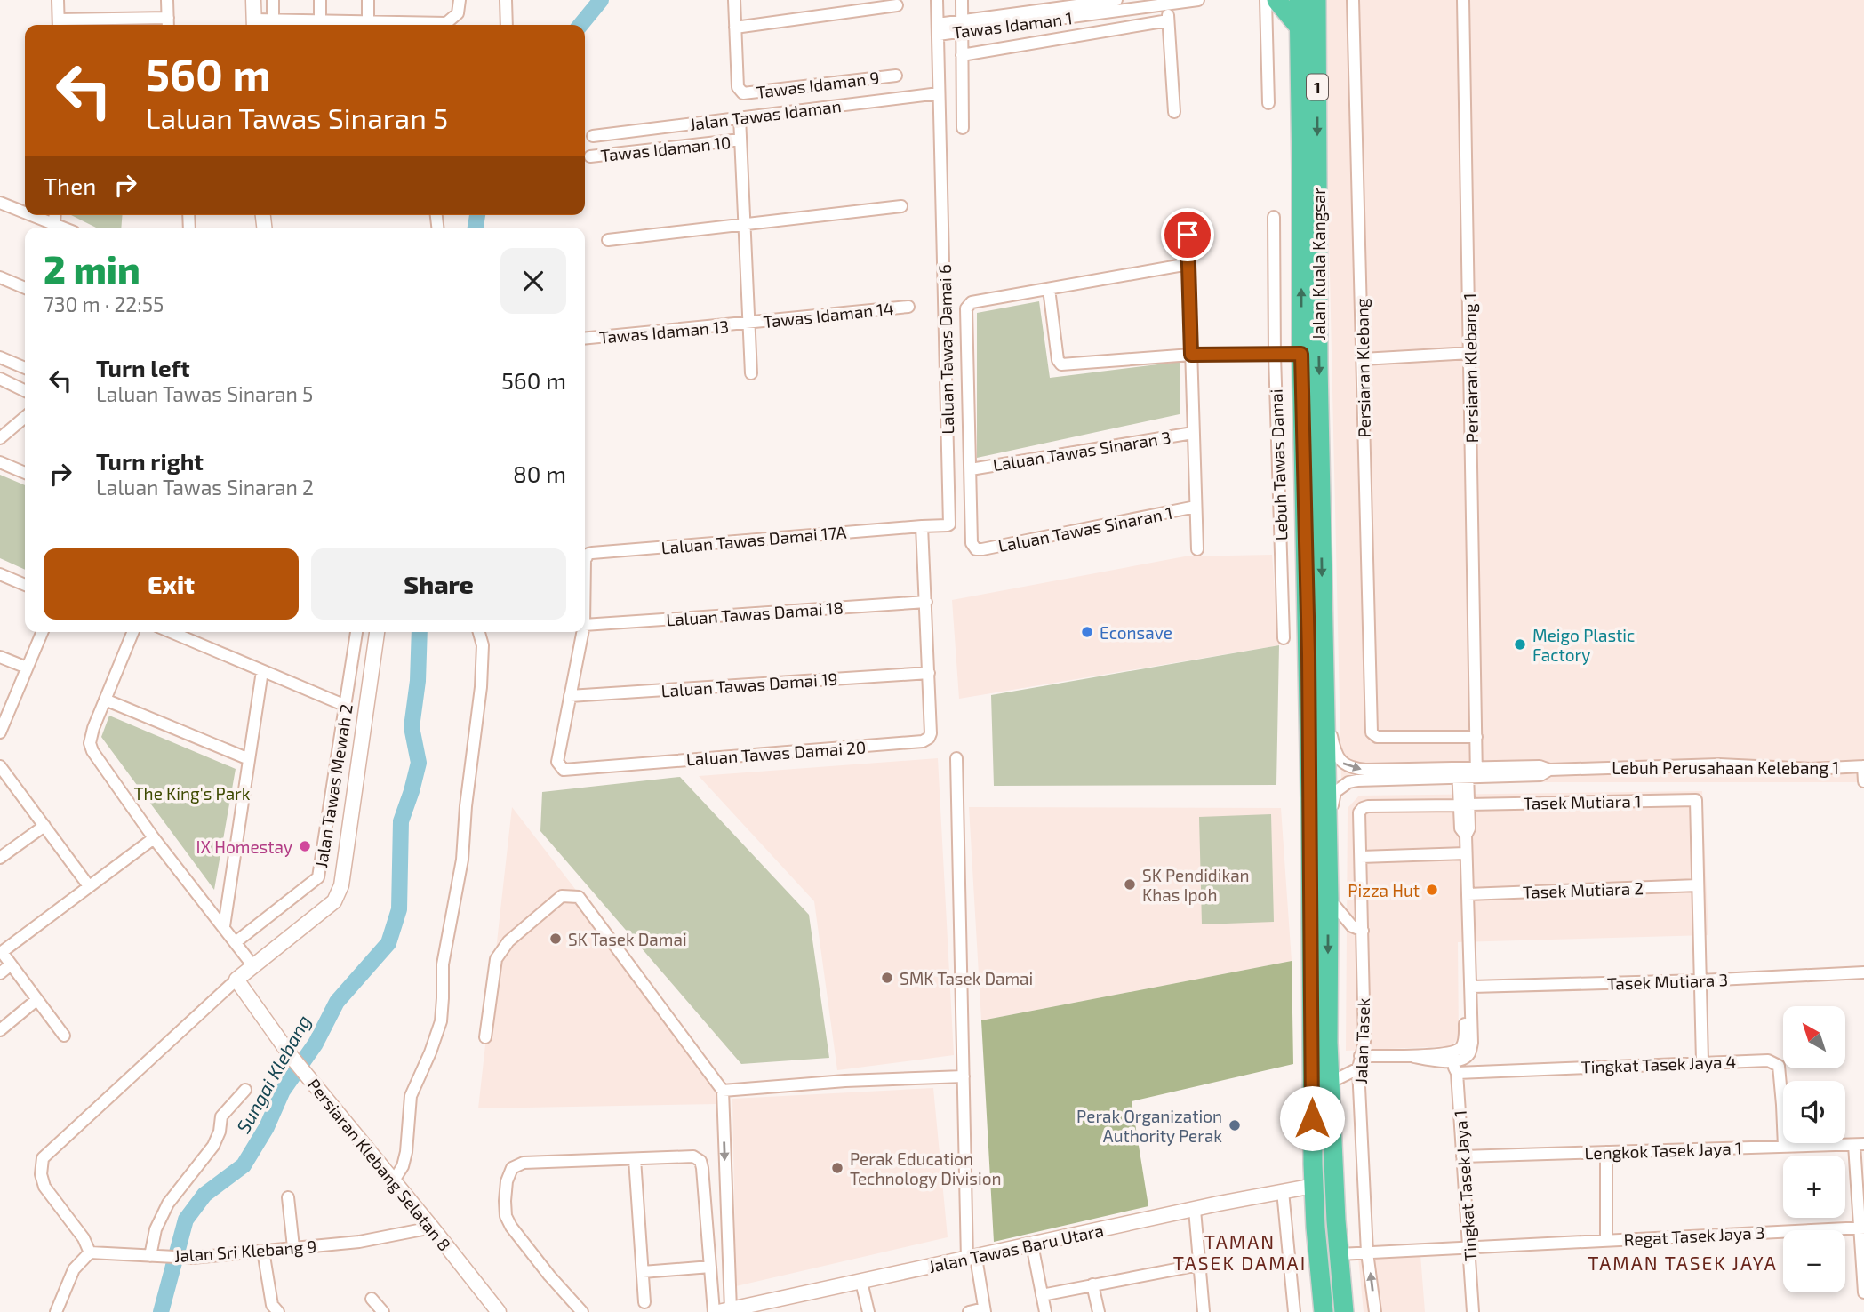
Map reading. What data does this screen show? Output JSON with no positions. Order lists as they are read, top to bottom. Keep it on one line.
{"streets":{"highway":["1","Jalan Kuala Kangsar"],"street":["Tawas Idaman 1","Tawas Idaman 9","Jalan Tawas Idaman","Tawas Idaman 10","Tawas Idaman 14","Tawas Idaman 13","Laluan Tawas Damai 6","Persiaran Klebang","Persiaran Klebang 1","Laluan Tawas Sinaran 3","Lebuh Tawas Damai","Laluan Tawas Sinaran 1","Laluan Tawas Damai 17A","Laluan Tawas Damai 18","Laluan Tawas Damai 19","Laluan Tawas Damai 20","Lebuh Perusahaan Kelebang 1","Jalan Tawas Mewah 2","Tasek Mutiara 1","Tasek Mutiara 2","Tasek Mutiara 3","Jalan Tasek","Tingkat Tasek Jaya 4","Lengkok Tasek Jaya 1","Persiaran Klebang Selatan 8","Tingkat Tasek Jaya 1","Regat Tasek Jaya 3","Jalan Tawas Baru Utara","Jalan Sri Klebang 9"]},"crossings":[["Tawas Idaman 1","Laluan Tawas Damai 6"],["Jalan Tawas Idaman","Laluan Tawas Damai 6"],["Jalan Kuala Kangsar","Lebuh Perusahaan Kelebang 1"],["Jalan Kuala Kangsar","Regat Tasek Jaya 3"],["Jalan Kuala Kangsar","Jalan Tawas Baru Utara"],["Tawas Idaman 14","Tawas Idaman 13"],["Laluan Tawas Damai 6","Laluan Tawas Damai 17A"],["Persiaran Klebang","Persiaran Klebang 1"],["Persiaran Klebang 1","Lebuh Perusahaan Kelebang 1"],["Persiaran Klebang 1","Tasek Mutiara 1"],["Laluan Tawas Sinaran 3","Laluan Tawas Sinaran 1"],["Laluan Tawas Damai 19","Laluan Tawas Damai 20"],["Tasek Mutiara 1","Tasek Mutiara 2"],["Tasek Mutiara 1","Jalan Tasek"],["Jalan Tasek","Regat Tasek Jaya 3"],["Tingkat Tasek Jaya 4","Lengkok Tasek Jaya 1"],["Tingkat Tasek Jaya 4","Tingkat Tasek Jaya 1"],["Lengkok Tasek Jaya 1","Tingkat Tasek Jaya 1"],["Persiaran Klebang Selatan 8","Jalan Sri Klebang 9"],["Tingkat Tasek Jaya 1","Regat Tasek Jaya 3"]],"districts":["TAMAN TASEK DAMAI","TAMAN TASEK JAYA"],"water":["Sungai Klebang"],"parks":["The King's Park"],"places":["Econsave","Meigo Plastic Factory","IX Homestay","SK Pendidikan Khas Ipoh","Pizza Hut","SK Tasek Damai","SMK Tasek Damai","Perak Organization Authority Perak","Perak Education Technology Division"],"north":"top left","page":{"turn":["560 m","Laluan Tawas Sinaran 5"],"then":"Then","heading":["2 min","730 m · 22:55"],"list":[{"name":"Turn left","note":"Laluan Tawas Sinaran 5","value":"560 m"},{"name":"Turn right","note":"Laluan Tawas Sinaran 2","value":"80 m"}],"buttons":["Exit","Share"],"map_buttons":["+","−"]}}
